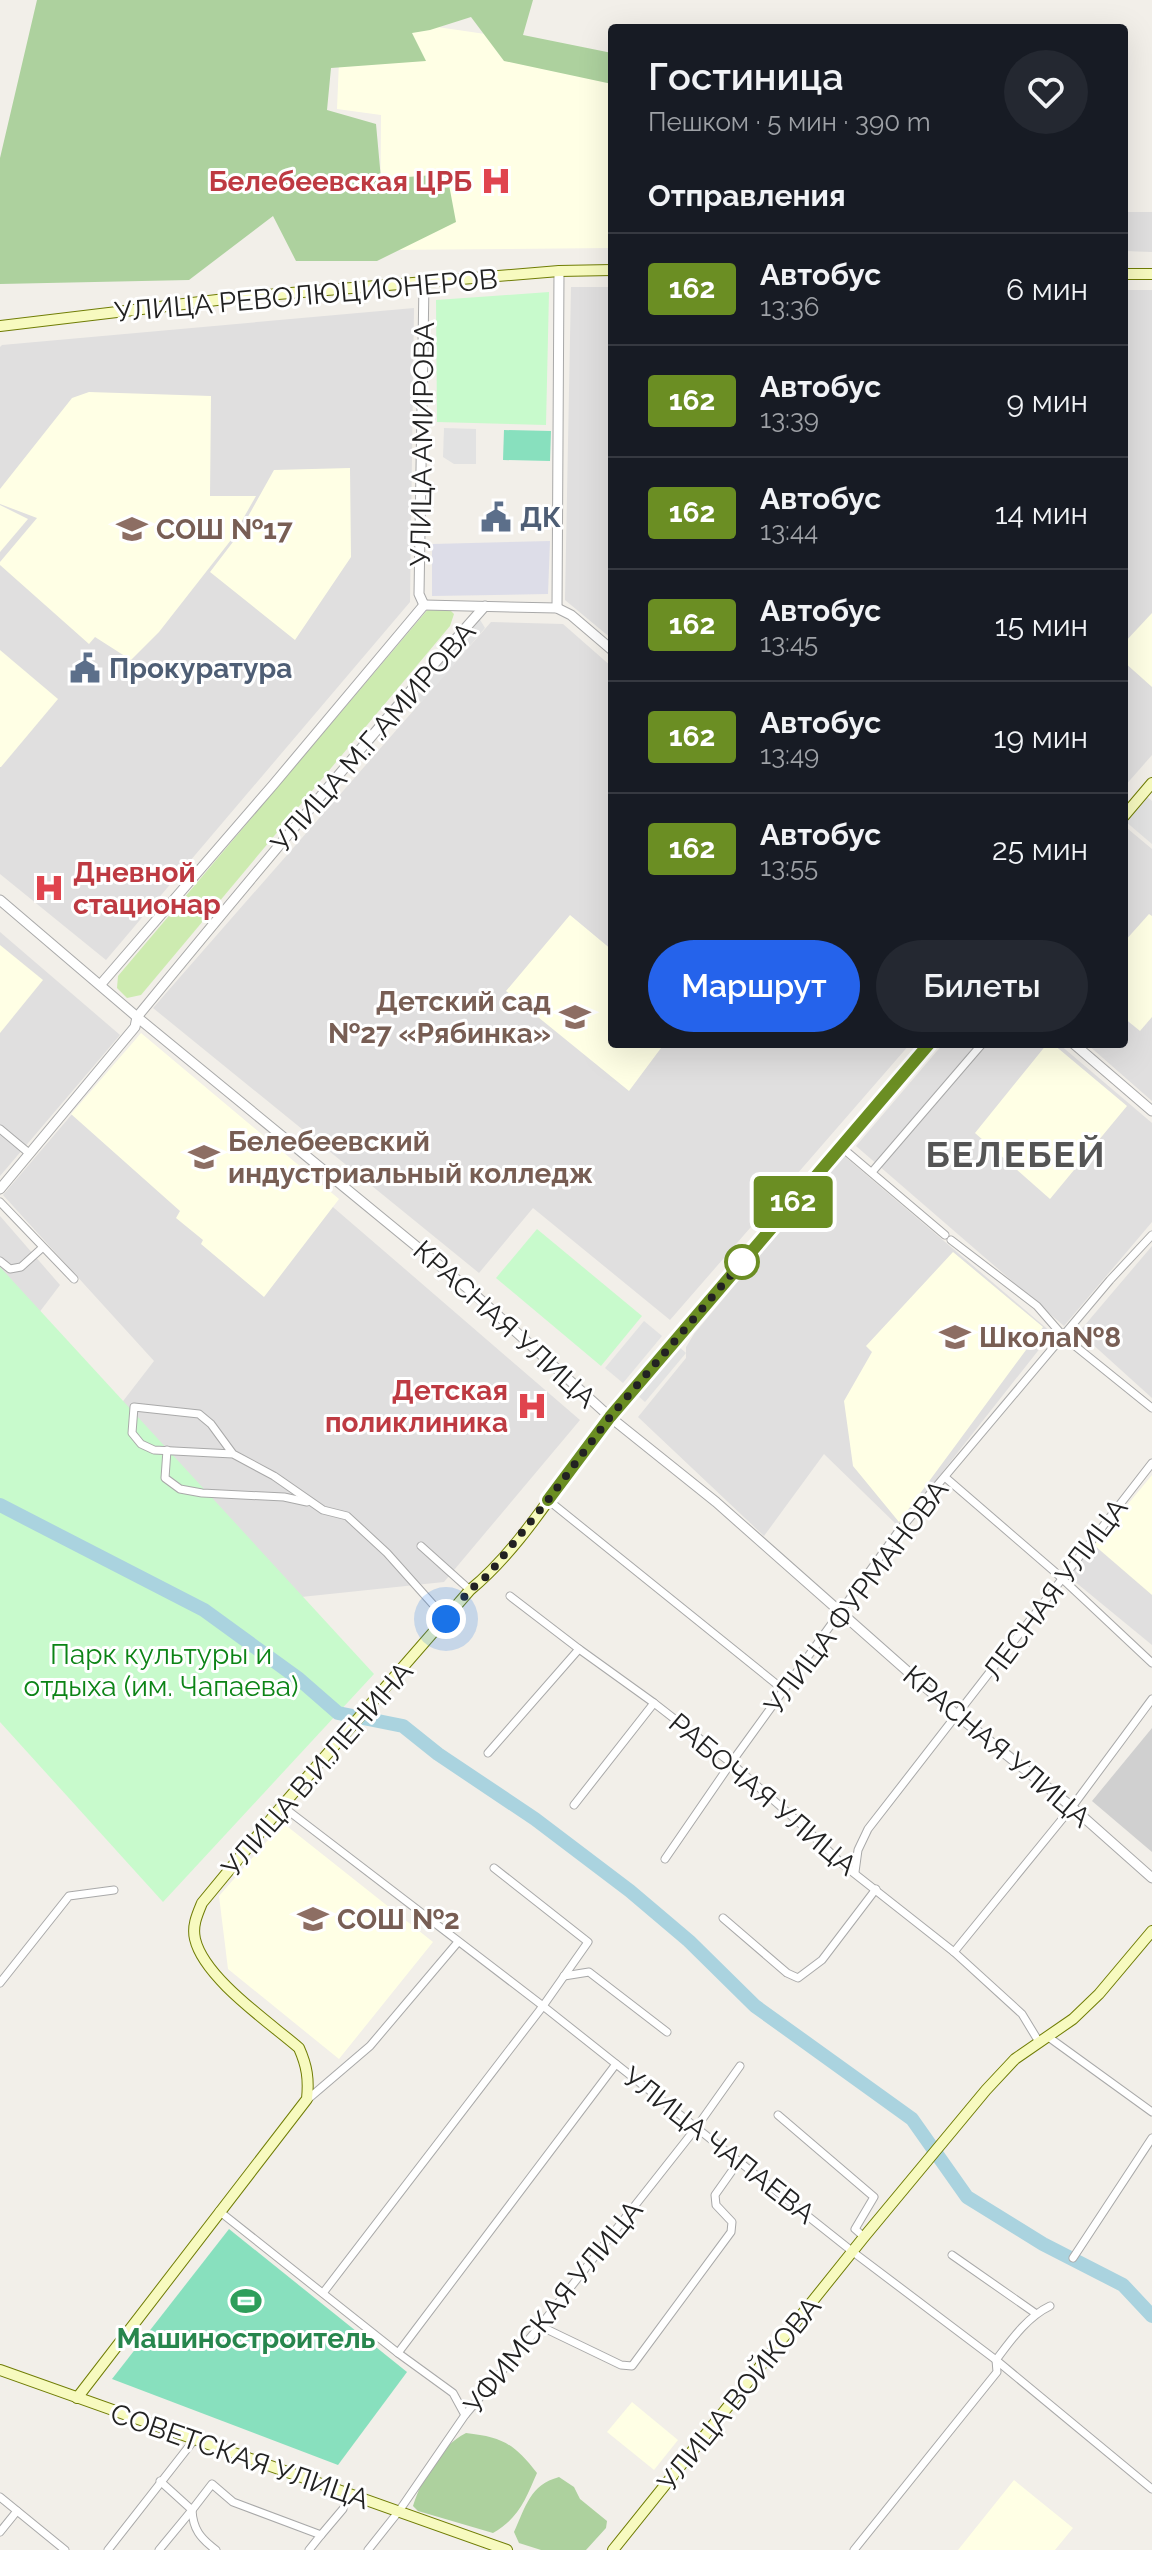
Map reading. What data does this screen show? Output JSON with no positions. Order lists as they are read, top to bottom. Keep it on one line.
{"streets":{"main road":["УЛИЦА РЕВОЛЮЦИОНЕРОВ","УЛИЦА В.И.ЛЕНИНА","УЛИЦА ВОЙКОВА","СОВЕТСКАЯ УЛИЦА"],"street":["УЛИЦА АМИРОВА","УЛИЦА М.Г.АМИРОВА","КРАСНАЯ УЛИЦА","ЛЕСНАЯ УЛИЦА","УЛИЦА ФУРМАНОВА","РАБОЧАЯ УЛИЦА","УЛИЦА ЧАПАЕВА","УФИМСКАЯ УЛИЦА"]},"crossings":[["УЛИЦА РЕВОЛЮЦИОНЕРОВ","УЛИЦА АМИРОВА"],["УЛИЦА АМИРОВА","УЛИЦА М.Г.АМИРОВА"],["УЛИЦА М.Г.АМИРОВА","КРАСНАЯ УЛИЦА"],["КРАСНАЯ УЛИЦА","ЛЕСНАЯ УЛИЦА"],["КРАСНАЯ УЛИЦА","УЛИЦА ФУРМАНОВА"],["КРАСНАЯ УЛИЦА","УЛИЦА В.И.ЛЕНИНА"],["ЛЕСНАЯ УЛИЦА","РАБОЧАЯ УЛИЦА"],["УЛИЦА ФУРМАНОВА","РАБОЧАЯ УЛИЦА"],["УЛИЦА В.И.ЛЕНИНА","УЛИЦА ЧАПАЕВА"],["РАБОЧАЯ УЛИЦА","УЛИЦА ВОЙКОВА"],["УЛИЦА ЧАПАЕВА","УФИМСКАЯ УЛИЦА"],["УЛИЦА ЧАПАЕВА","УЛИЦА ВОЙКОВА"],["УФИМСКАЯ УЛИЦА","СОВЕТСКАЯ УЛИЦА"]],"districts":["БЕЛЕБЕЙ"],"parks":["Парк культуры и отдыха (им. Чапаева)"],"places":{"hospital":["Белебеевская ЦРБ","Дневной стационар","Детская поликлиника"],"public building":["ДК","Прокуратура"],"school or university":["СОШ №17","Детский сад №27 «Рябинка»","Белебеевский индустриальный колледж","Школа№8","СОШ №2"],"sports":["Машиностроитель"]},"lines":["bus line 162"],"page":{"on_map":"162","heading":[["Гостиница","Пешком · 5 мин · 390 m"],"Отправления"],"list":[{"mark":"162","name":"Автобус","note":"13:36","value":"6 мин"},{"mark":"162","name":"Автобус","note":"13:39","value":"9 мин"},{"mark":"162","name":"Автобус","note":"13:44","value":"14 мин"},{"mark":"162","name":"Автобус","note":"13:45","value":"15 мин"},{"mark":"162","name":"Автобус","note":"13:49","value":"19 мин"},{"mark":"162","name":"Автобус","note":"13:55","value":"25 мин"}],"buttons":["Маршрут","Билеты"]}}
